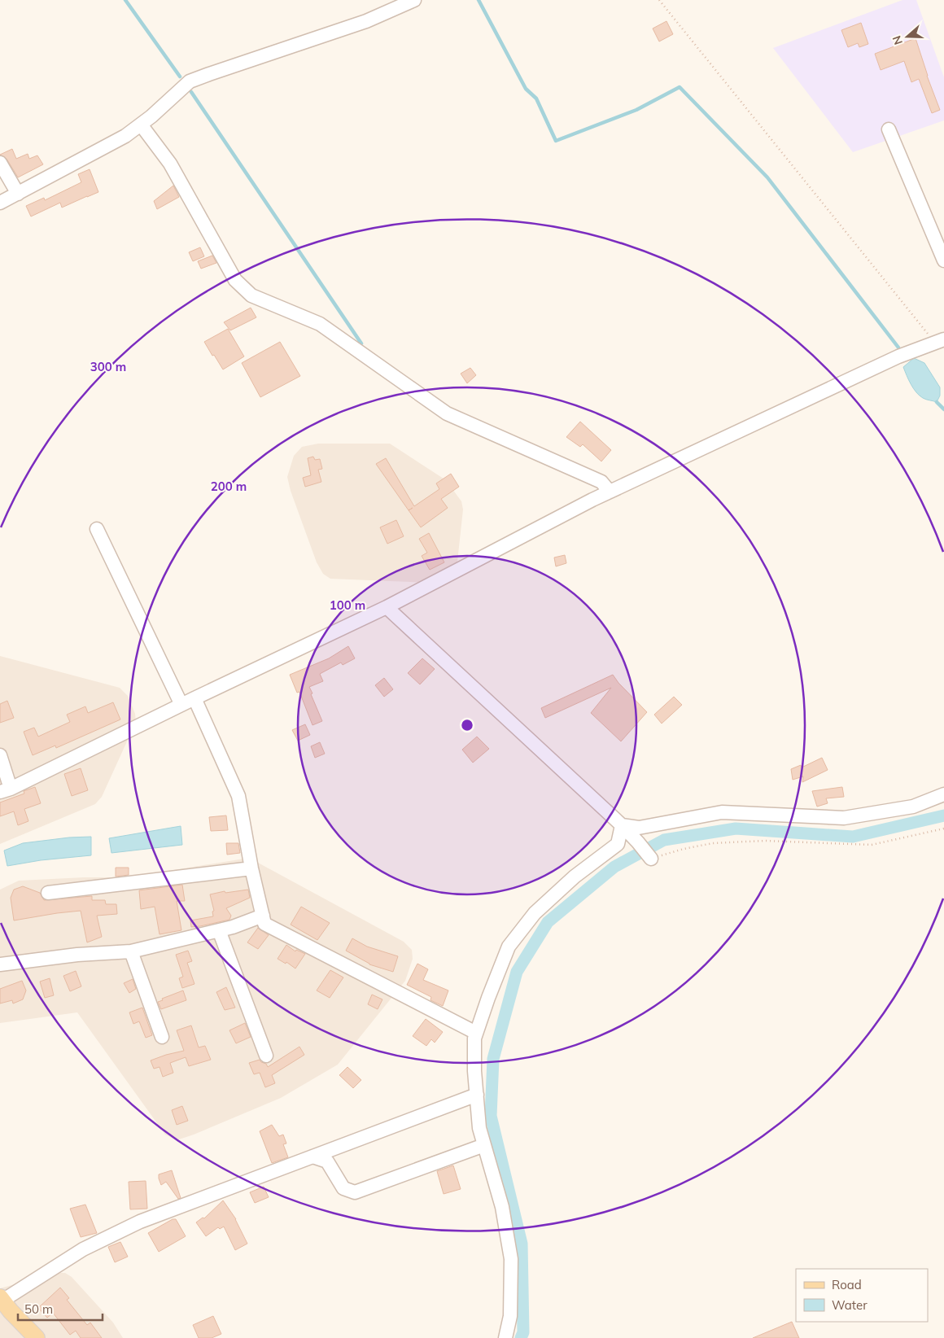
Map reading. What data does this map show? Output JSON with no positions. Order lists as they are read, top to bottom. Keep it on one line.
{"legend":["Road","Water"],"scale_bar":"50 m","north":"left","rings":["300 m","200 m","100 m"]}
